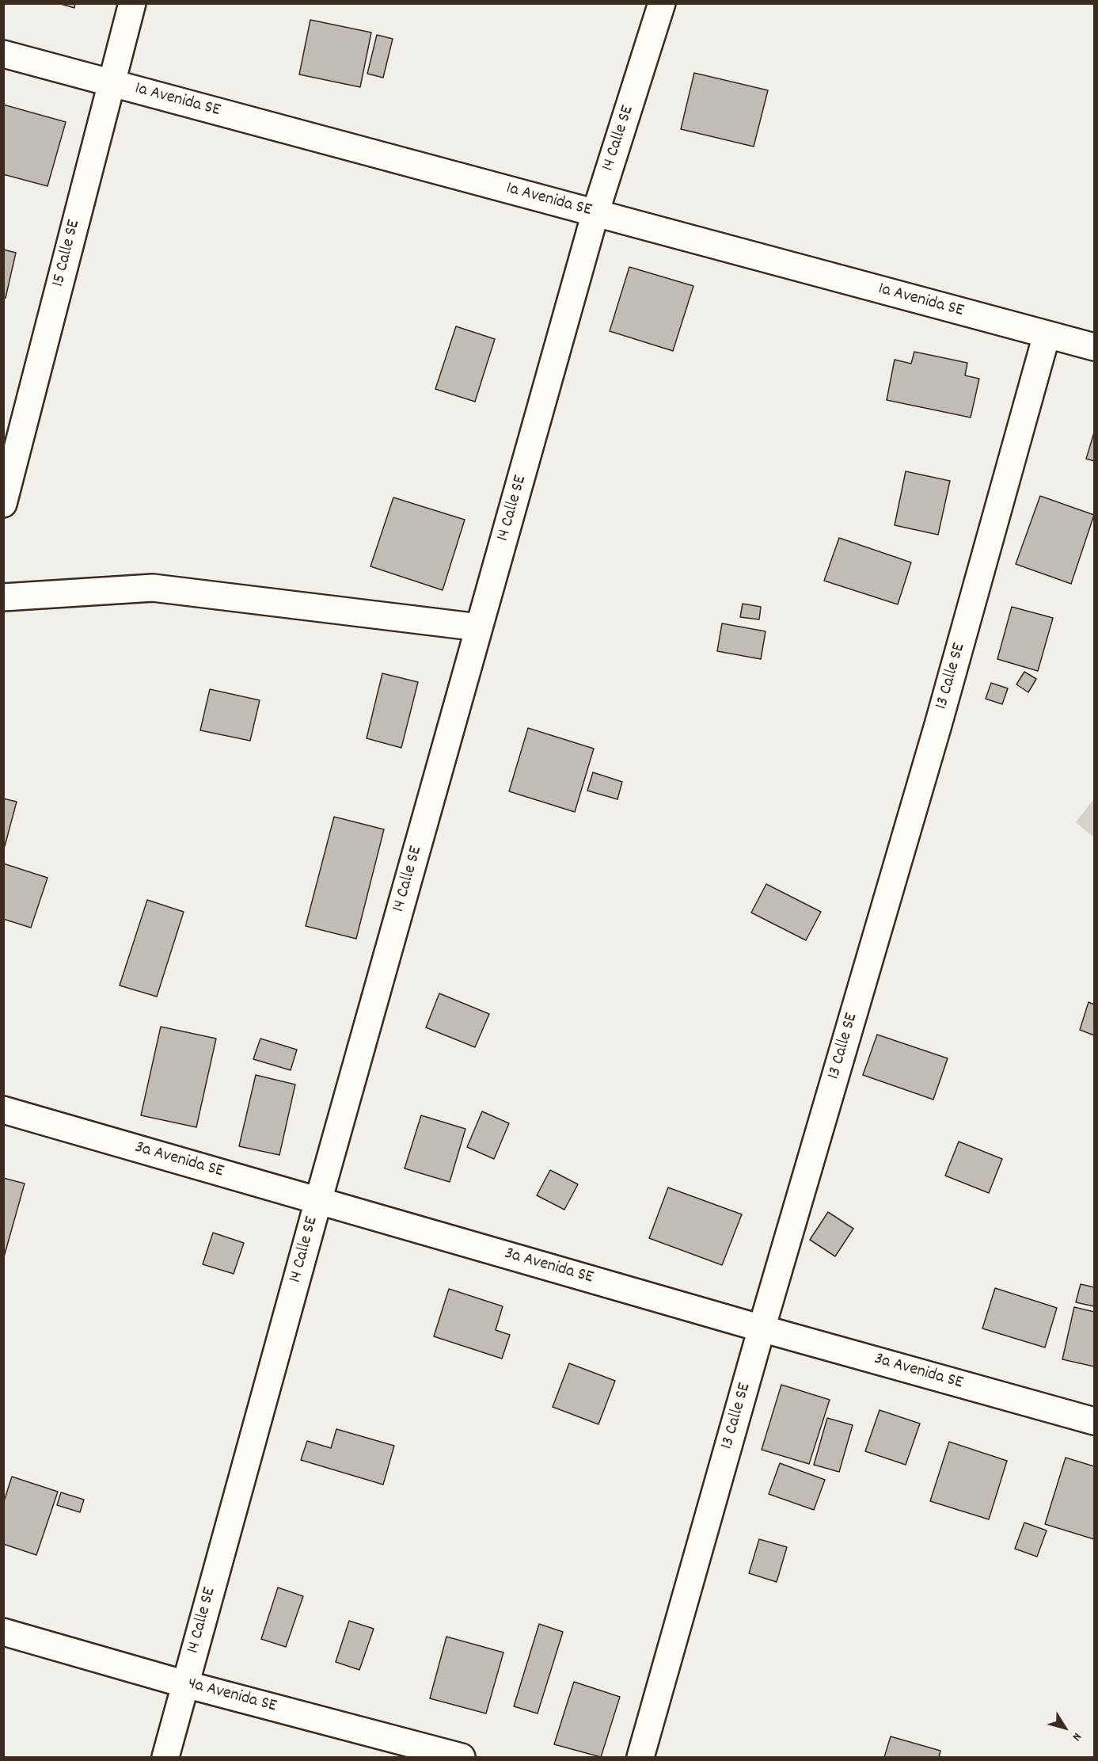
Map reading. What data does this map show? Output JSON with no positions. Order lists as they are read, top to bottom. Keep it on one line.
{"streets":{"street":["1a Avenida SE","14 Calle SE","15 Calle SE","13 Calle SE","3a Avenida SE","4a Avenida SE"]},"crossings":[["1a Avenida SE","14 Calle SE"],["1a Avenida SE","15 Calle SE"],["1a Avenida SE","13 Calle SE"],["14 Calle SE","3a Avenida SE"],["14 Calle SE","4a Avenida SE"],["13 Calle SE","3a Avenida SE"]],"north":"bottom right"}
